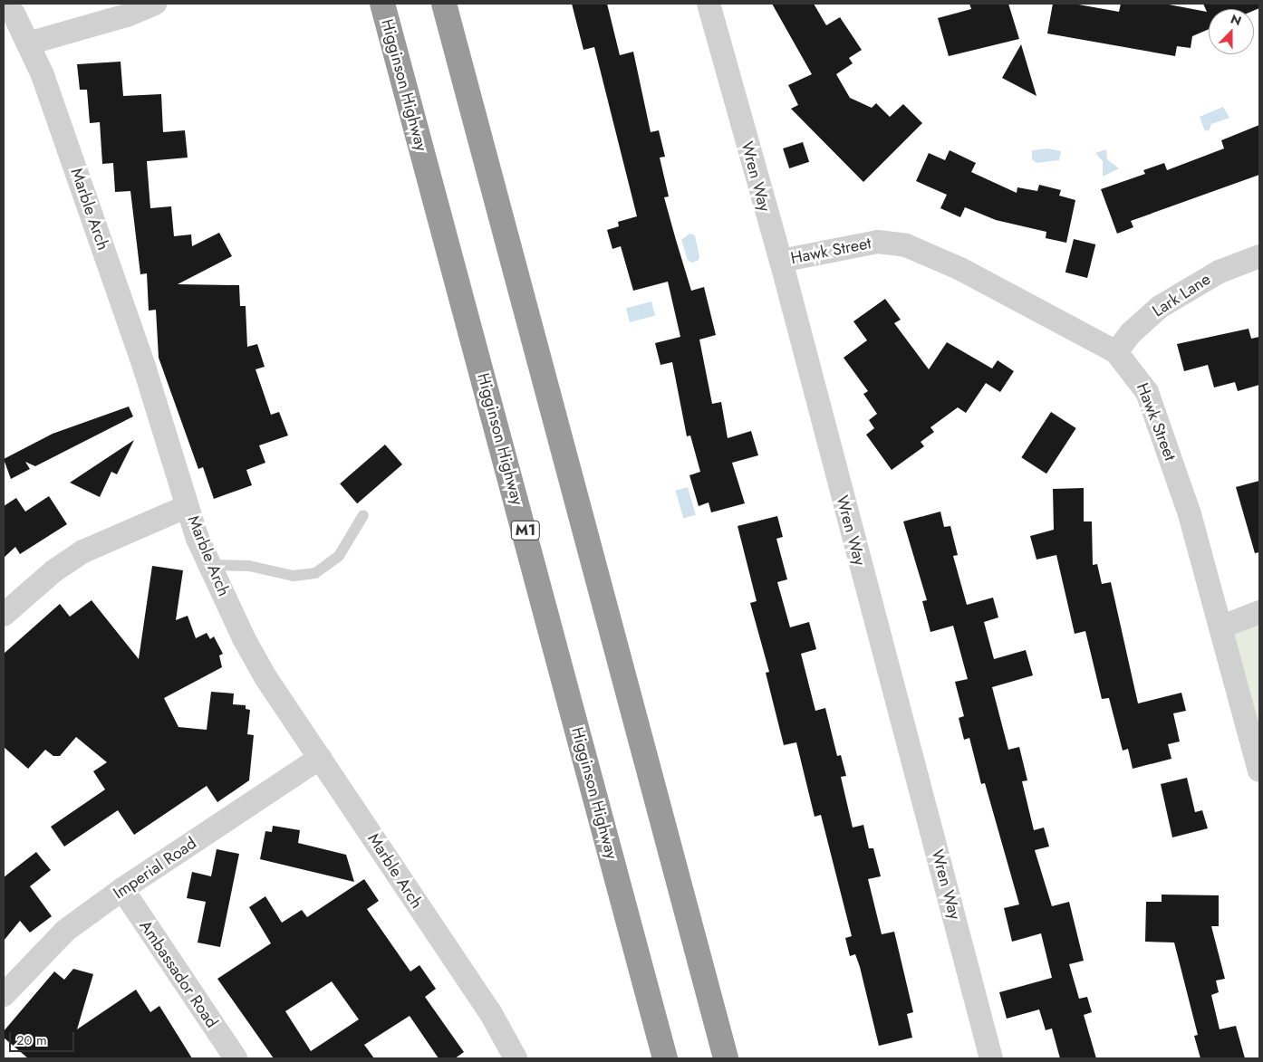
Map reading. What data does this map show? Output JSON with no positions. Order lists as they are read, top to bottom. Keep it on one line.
{"streets":{"highway":["Higginson Highway","M1"],"street":["Wren Way","Marble Arch","Hawk Street","Lark Lane","Imperial Road","Ambassador Road"]},"crossings":[["Wren Way","Hawk Street"],["Marble Arch","Imperial Road"],["Hawk Street","Lark Lane"],["Imperial Road","Ambassador Road"]],"scale_bar":"20 m","north":"top"}
